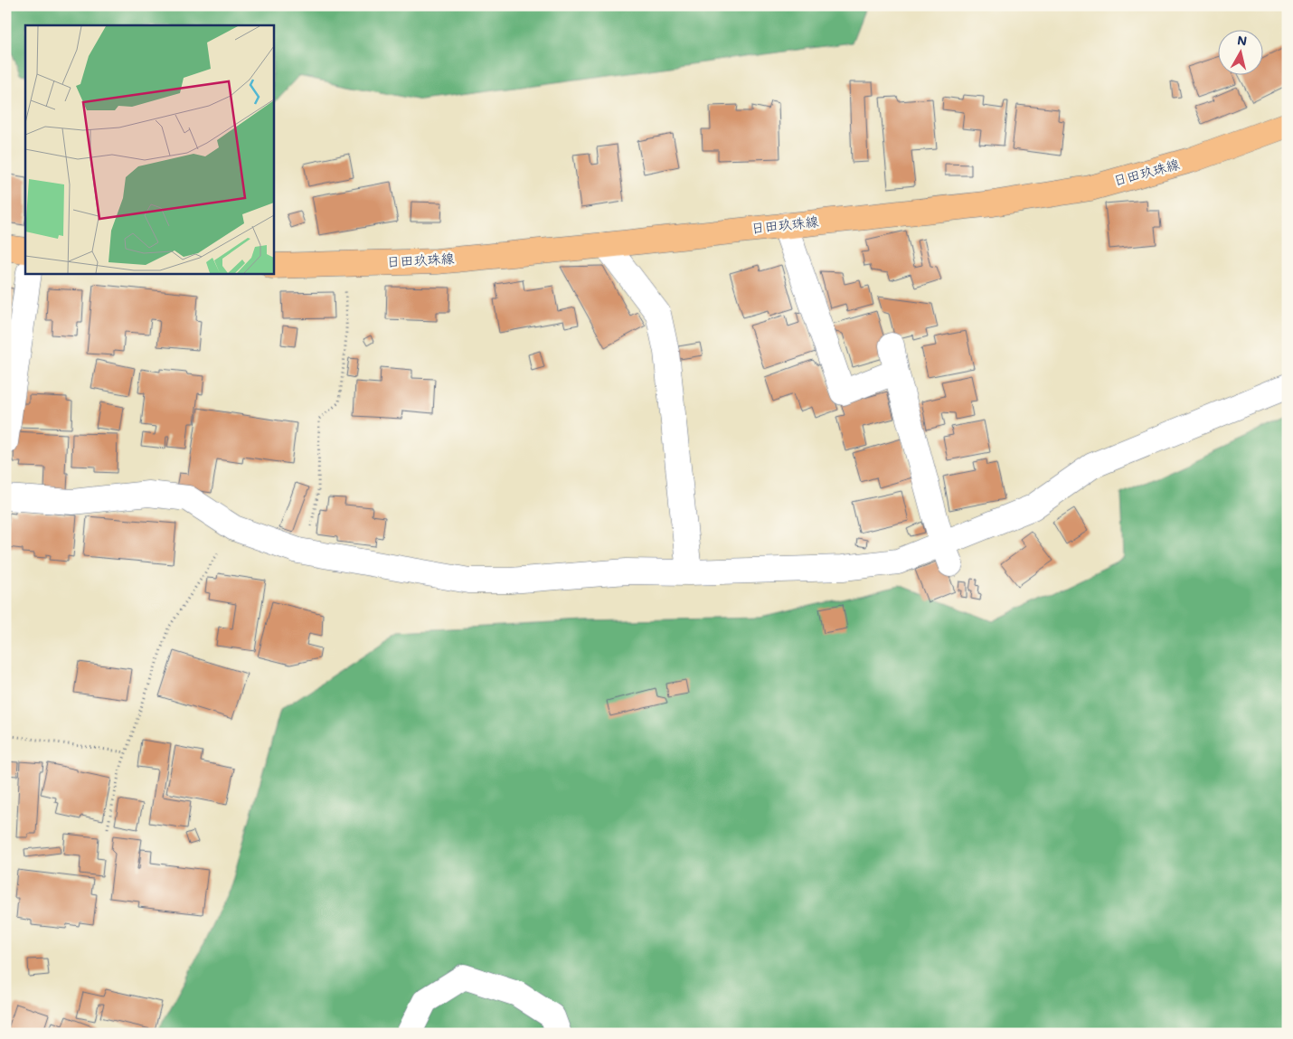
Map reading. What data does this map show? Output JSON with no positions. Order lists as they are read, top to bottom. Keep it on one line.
{"streets":{"main road":["日田玖珠線"]},"north":"top"}
